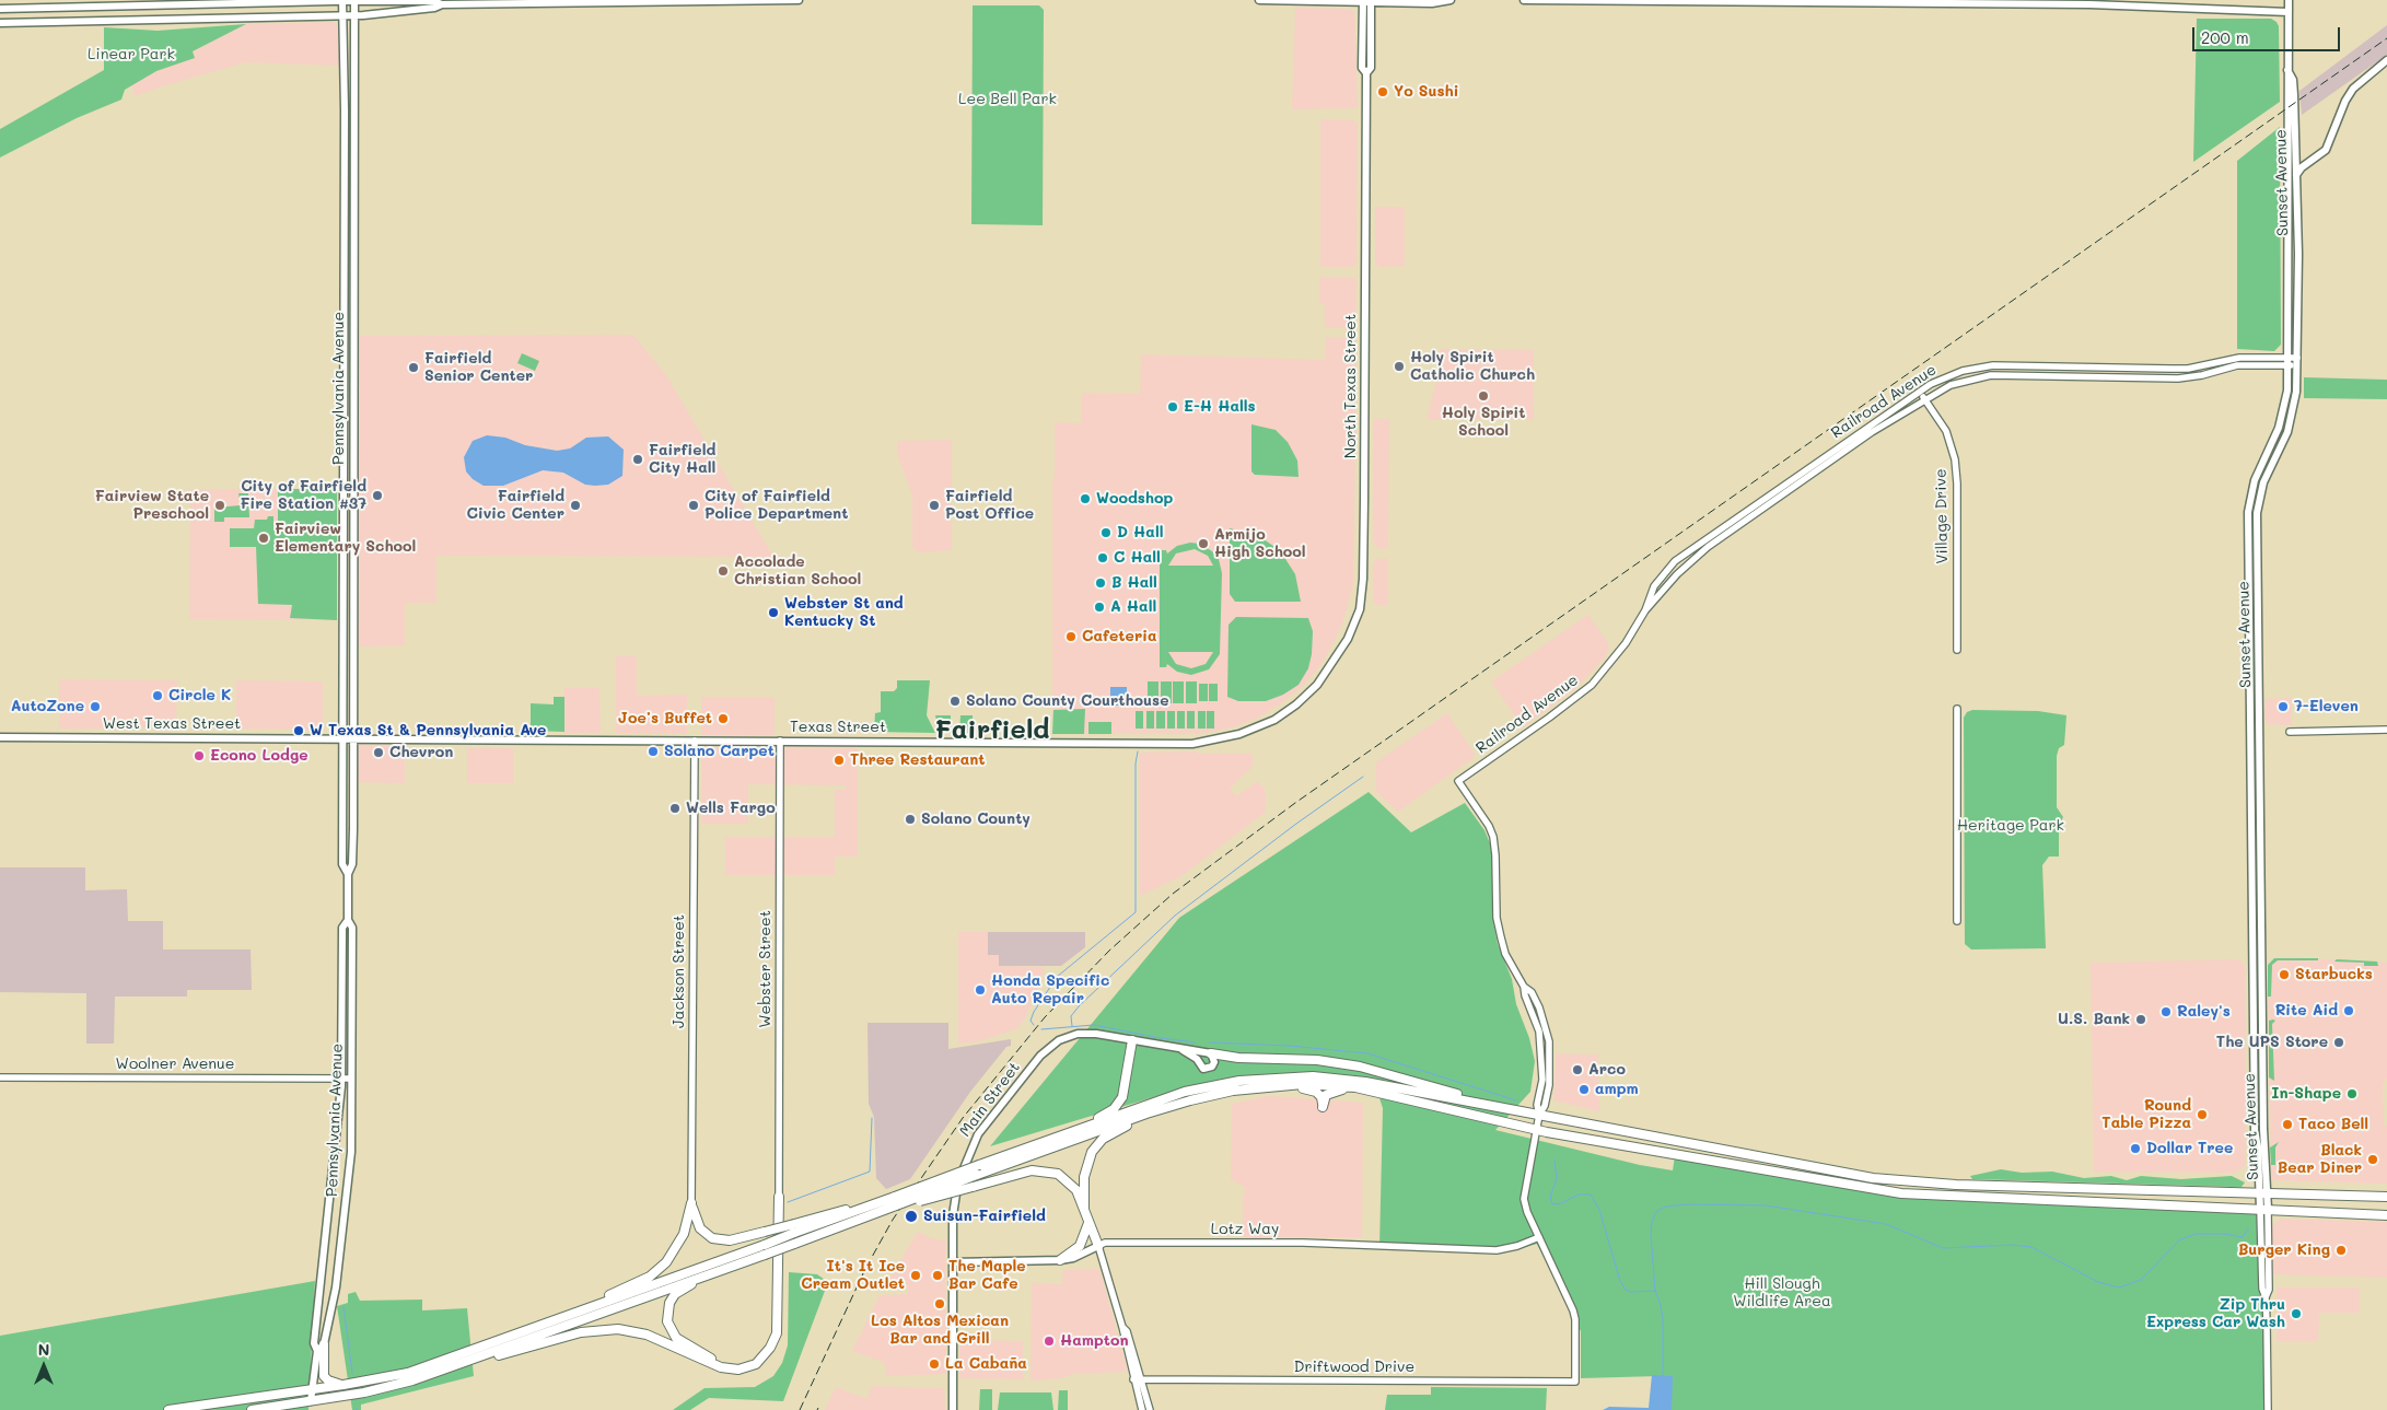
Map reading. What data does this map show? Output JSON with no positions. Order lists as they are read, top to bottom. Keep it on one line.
{"streets":{"main road":["Sunset Avenue","North Texas Street","Pennsylvania Avenue","West Texas Street","Texas Street","Main Street","Lotz Way"],"street":["Railroad Avenue","Village Drive","Webster Street","Jackson Street","Woolner Avenue","Driftwood Drive"]},"crossings":[["Sunset Avenue","Railroad Avenue"],["North Texas Street","Texas Street"],["Pennsylvania Avenue","West Texas Street"],["Pennsylvania Avenue","Texas Street"],["Pennsylvania Avenue","Woolner Avenue"],["Railroad Avenue","Village Drive"],["West Texas Street","Texas Street"],["Texas Street","Webster Street"],["Texas Street","Jackson Street"],["Main Street","Lotz Way"],["Lotz Way","Driftwood Drive"]],"districts":["Fairfield"],"parks":["Linear Park","Lee Bell Park","Heritage Park","Hill Slough Wildlife Area"],"places":["Yo Sushi","Holy Spirit Catholic Church","Fairfield Senior Center","Holy Spirit School","E-H Halls","Fairfield City Hall","City of Fairfield Fire Station #37","Woodshop","Fairview State Preschool","Fairfield Civic Center","City of Fairfield Police Department","Fairfield Post Office","D Hall","Fairview Elementary School","Armijo High School","C Hall","Accolade Christian School","B Hall","A Hall","Webster St and Kentucky St","Cafeteria","Circle K","Solano County Courthouse","AutoZone","7-Eleven","Joe’s Buffet","W Texas St & Pennsylvania Ave","Solano Carpet","Chevron","Econo Lodge","Three Restaurant","Wells Fargo","Solano County","Starbucks","Honda Specific Auto Repair","Rite Aid","Raley's","U.S. Bank","The UPS Store","Arco","ampm","In-Shape","Round Table Pizza","Taco Bell","Dollar Tree","Black Bear Diner","Suisun-Fairfield","Burger King","It's It Ice Cream Outlet","The Maple Bar Cafe","Los Altos Mexican Bar and Grill","Zip Thru Express Car Wash","Hampton","La Cabaña"],"scale_bar":"200 m","north":"top"}
